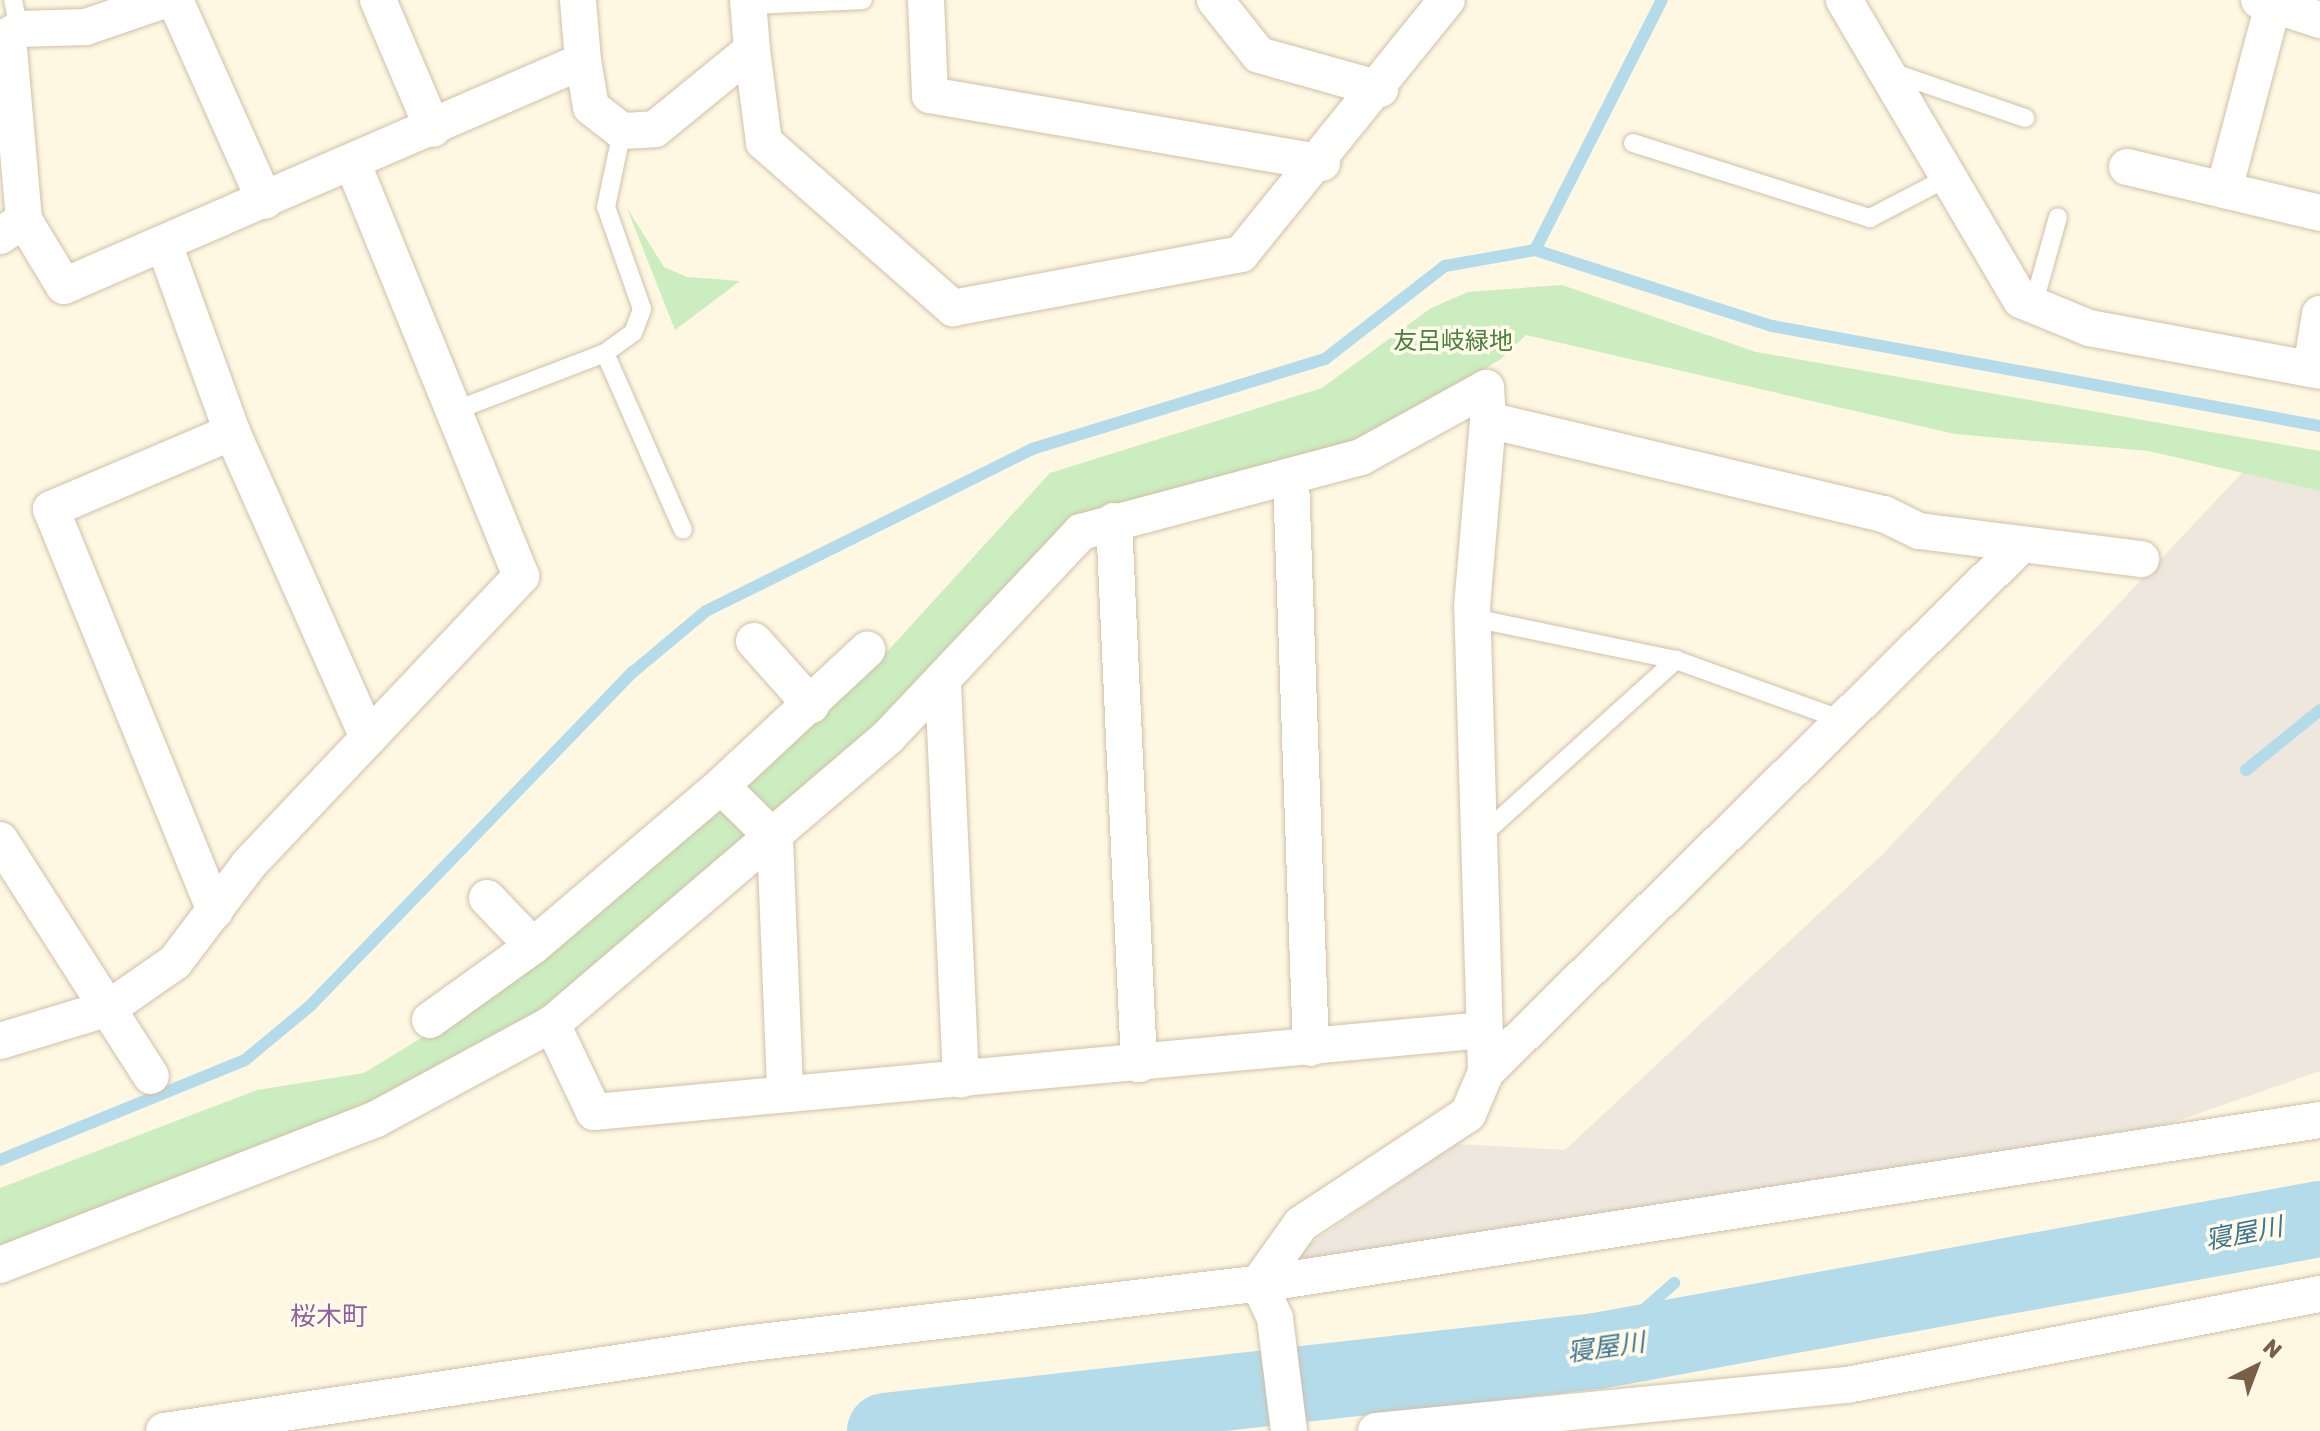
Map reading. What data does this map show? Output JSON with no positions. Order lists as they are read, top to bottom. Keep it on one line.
{"districts":["桜木町"],"water":["寝屋川"],"parks":["友呂岐緑地"],"north":"top right"}
